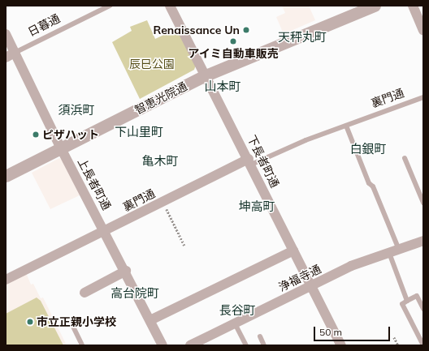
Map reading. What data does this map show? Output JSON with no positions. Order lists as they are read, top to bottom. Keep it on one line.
{"streets":{"street":["日暮通","智恵光院通","裏門通","下長者町通","上長者町通","浄福寺通"]},"crossings":[["日暮通","上長者町通"],["智恵光院通","下長者町通"],["智恵光院通","上長者町通"],["裏門通","下長者町通"],["裏門通","上長者町通"],["下長者町通","浄福寺通"]],"districts":["天秤丸町","山本町","須浜町","下山里町","白銀町","亀木町","坤高町","高台院町","長谷町"],"parks":["辰巳公園"],"places":["Renaissance Un","アイミ自動車販売","ピザハット","市立正親小学校"],"scale_bar":"50 m"}
